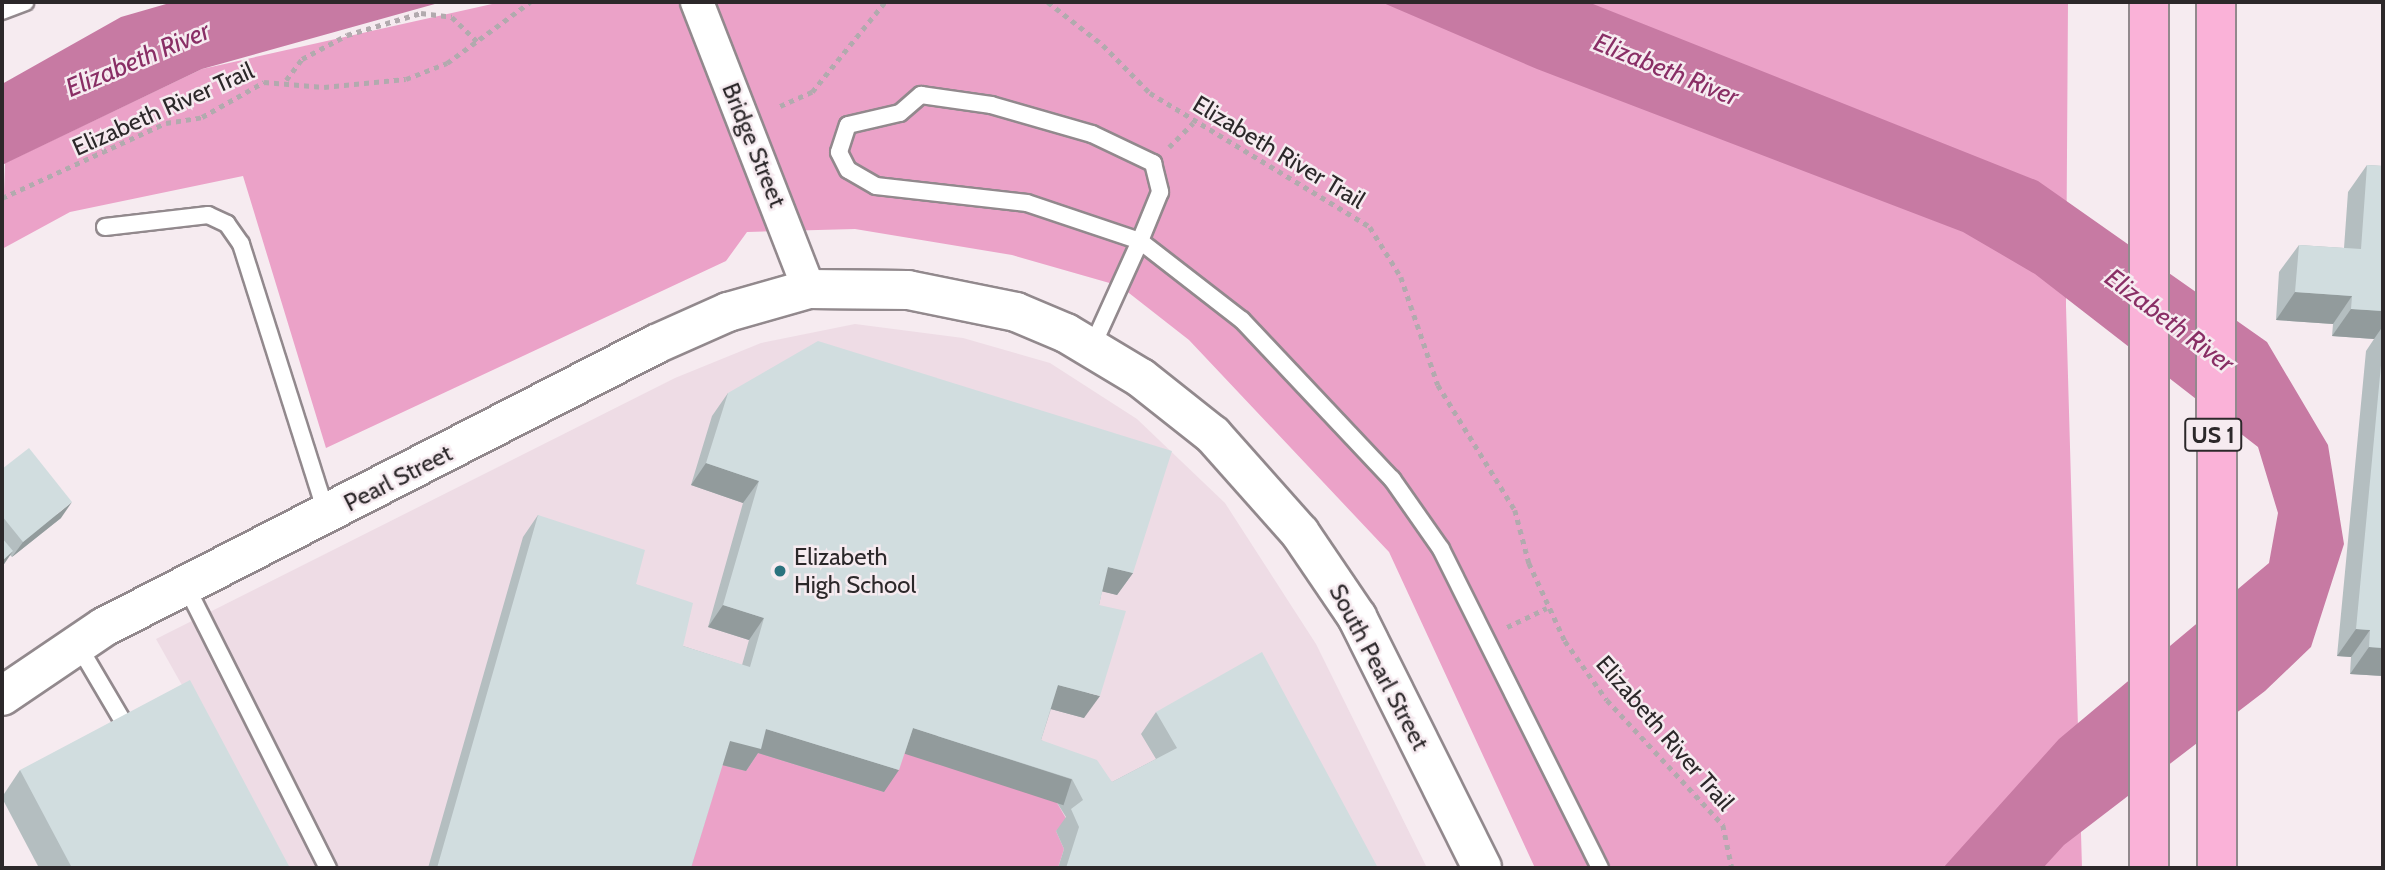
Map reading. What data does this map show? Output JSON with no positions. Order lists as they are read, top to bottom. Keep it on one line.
{"streets":{"highway":["US 1"],"street":["Bridge Street","Pearl Street","South Pearl Street"],"path":["Elizabeth River Trail"]},"crossings":[["Bridge Street","Pearl Street"],["Bridge Street","South Pearl Street"],["Pearl Street","South Pearl Street"]],"water":["Elizabeth River"],"places":["Elizabeth High School"]}
